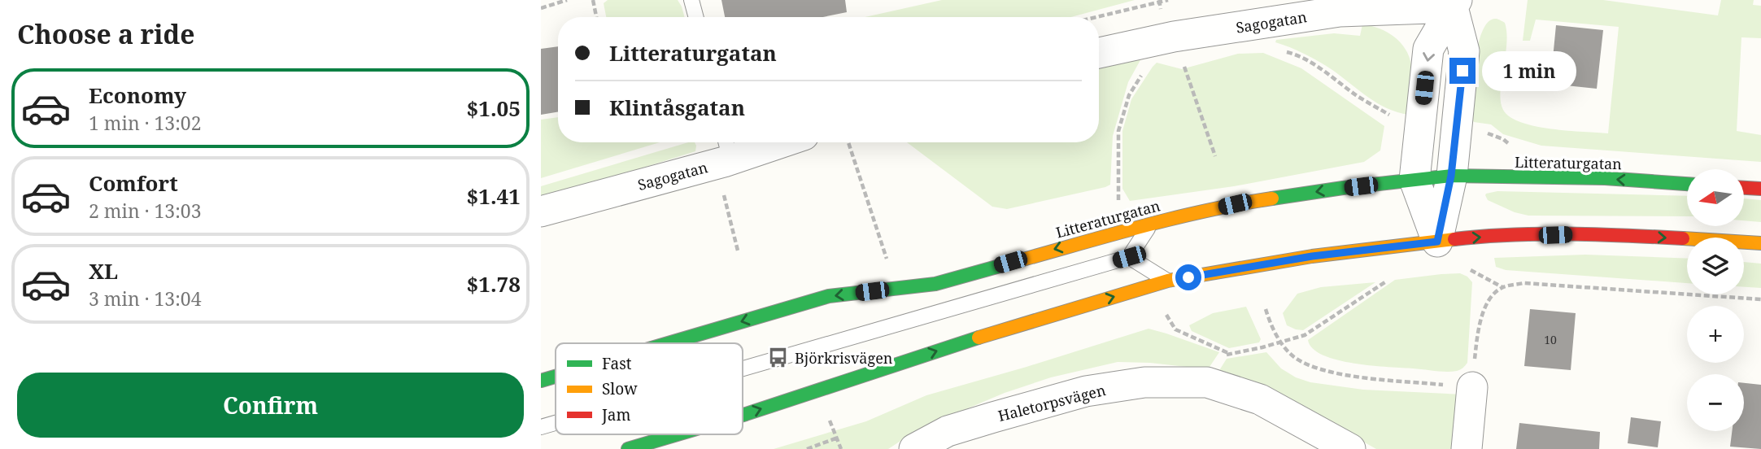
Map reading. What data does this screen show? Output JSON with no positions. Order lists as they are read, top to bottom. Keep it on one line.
{"streets":{"street":["Sagogatan","Litteraturgatan","Haletorpsvägen"]},"places":{"bus stop":["Björkrisvägen"]},"house_numbers":["10"],"legend":["Fast","Slow","Jam"],"north":"left","page":{"heading":"Choose a ride","banner":["Litteraturgatan","Klintåsgatan"],"bubble":"1 min","list":[{"name":"Economy","note":"1 min · 13:02","value":"$1.05"},{"name":"Comfort","note":"2 min · 13:03","value":"$1.41"},{"name":"XL","note":"3 min · 13:04","value":"$1.78"}],"map_buttons":["+","−"],"buttons":"Confirm"}}
